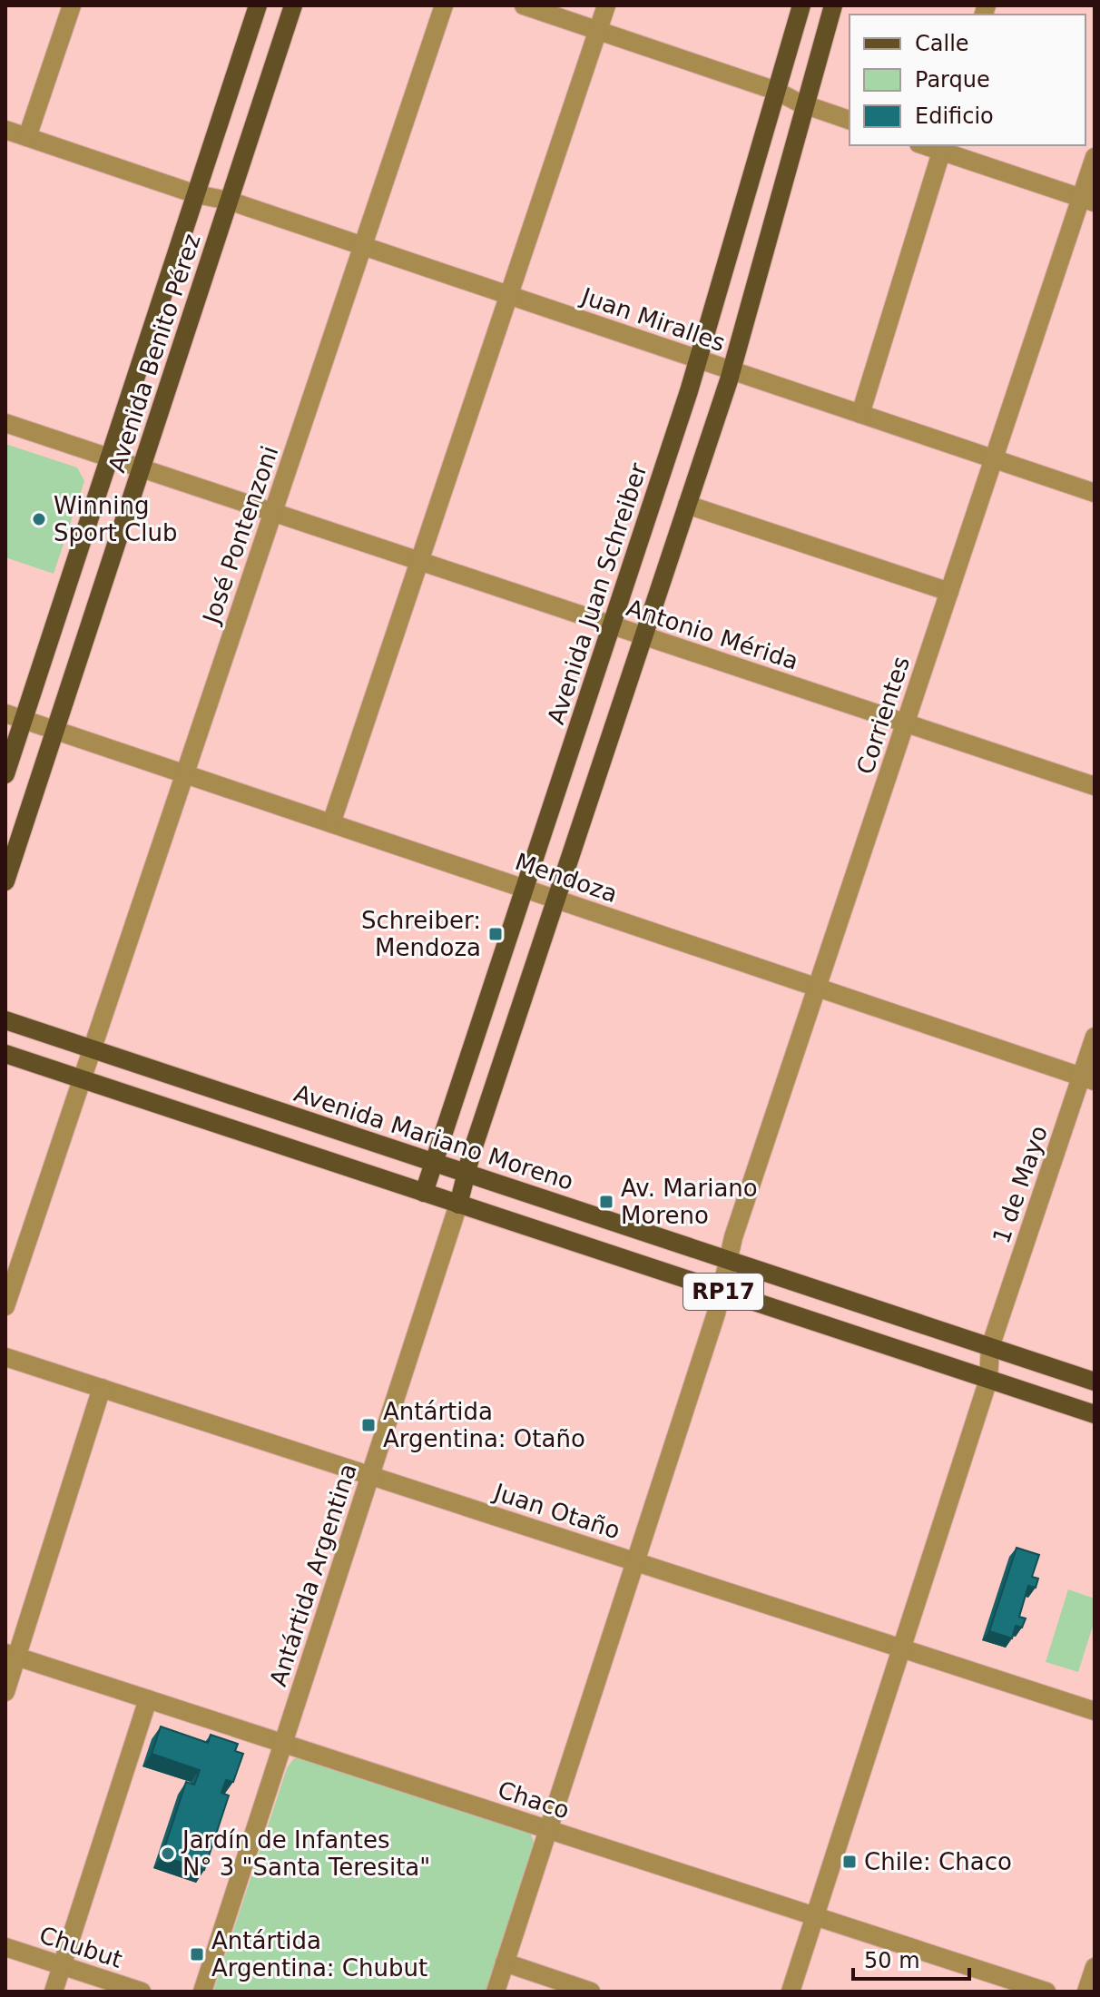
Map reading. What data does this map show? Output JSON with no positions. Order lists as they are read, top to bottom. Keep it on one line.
{"streets":{"main road":["Avenida Benito Pérez","Avenida Juan Schreiber","Avenida Mariano Moreno","RP17","Antártida Argentina"],"street":["Juan Miralles","José Pontenzoni","Antonio Mérida","Corrientes","Mendoza","1 de Mayo","Juan Otaño","Chaco","Chubut"]},"crossings":[["Juan Miralles","Avenida Benito Pérez"],["Juan Miralles","José Pontenzoni"],["Juan Miralles","Avenida Juan Schreiber"],["Juan Miralles","Corrientes"],["Avenida Benito Pérez","Antonio Mérida"],["Avenida Benito Pérez","Mendoza"],["José Pontenzoni","Antonio Mérida"],["José Pontenzoni","Mendoza"],["José Pontenzoni","Avenida Mariano Moreno"],["José Pontenzoni","RP17"],["Avenida Juan Schreiber","Antonio Mérida"],["Avenida Juan Schreiber","Mendoza"],["Avenida Juan Schreiber","Avenida Mariano Moreno"],["Avenida Juan Schreiber","RP17"],["Antonio Mérida","Corrientes"],["Corrientes","Mendoza"],["Corrientes","Avenida Mariano Moreno"],["Corrientes","RP17"],["Corrientes","Juan Otaño"],["Corrientes","Chaco"],["Mendoza","1 de Mayo"],["Avenida Mariano Moreno","1 de Mayo"],["Avenida Mariano Moreno","Antártida Argentina"],["1 de Mayo","RP17"],["1 de Mayo","Juan Otaño"],["1 de Mayo","Chaco"],["RP17","Antártida Argentina"],["Juan Otaño","Antártida Argentina"],["Antártida Argentina","Chaco"]],"places":{"other":["Winning Sport Club","Jardín de Infantes N° 3 \"Santa Teresita\""],"transit":["Schreiber: Mendoza","Av. Mariano Moreno","Antártida Argentina: Otaño","Chile: Chaco","Antártida Argentina: Chubut"]},"legend":["Calle","Parque","Edificio"],"scale_bar":"50 m"}
